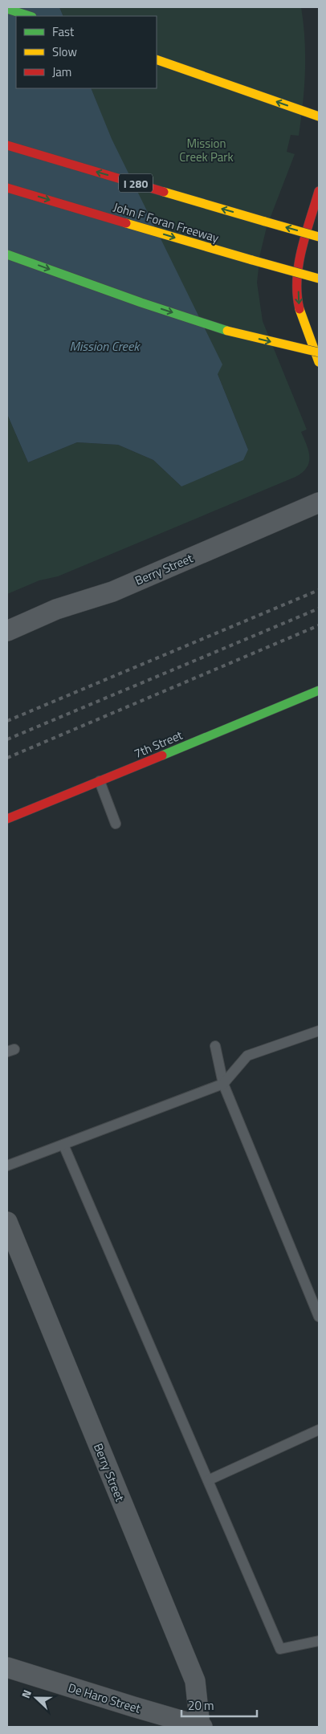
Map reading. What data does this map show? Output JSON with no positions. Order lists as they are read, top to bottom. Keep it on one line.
{"streets":{"main road":["I 280","John F Foran Freeway","7th Street"],"street":["Berry Street","De Haro Street"]},"crossings":[["Berry Street","De Haro Street"]],"water":["Mission Creek"],"parks":["Mission Creek Park"],"legend":["Fast","Slow","Jam"],"scale_bar":"20 m","north":"left"}
